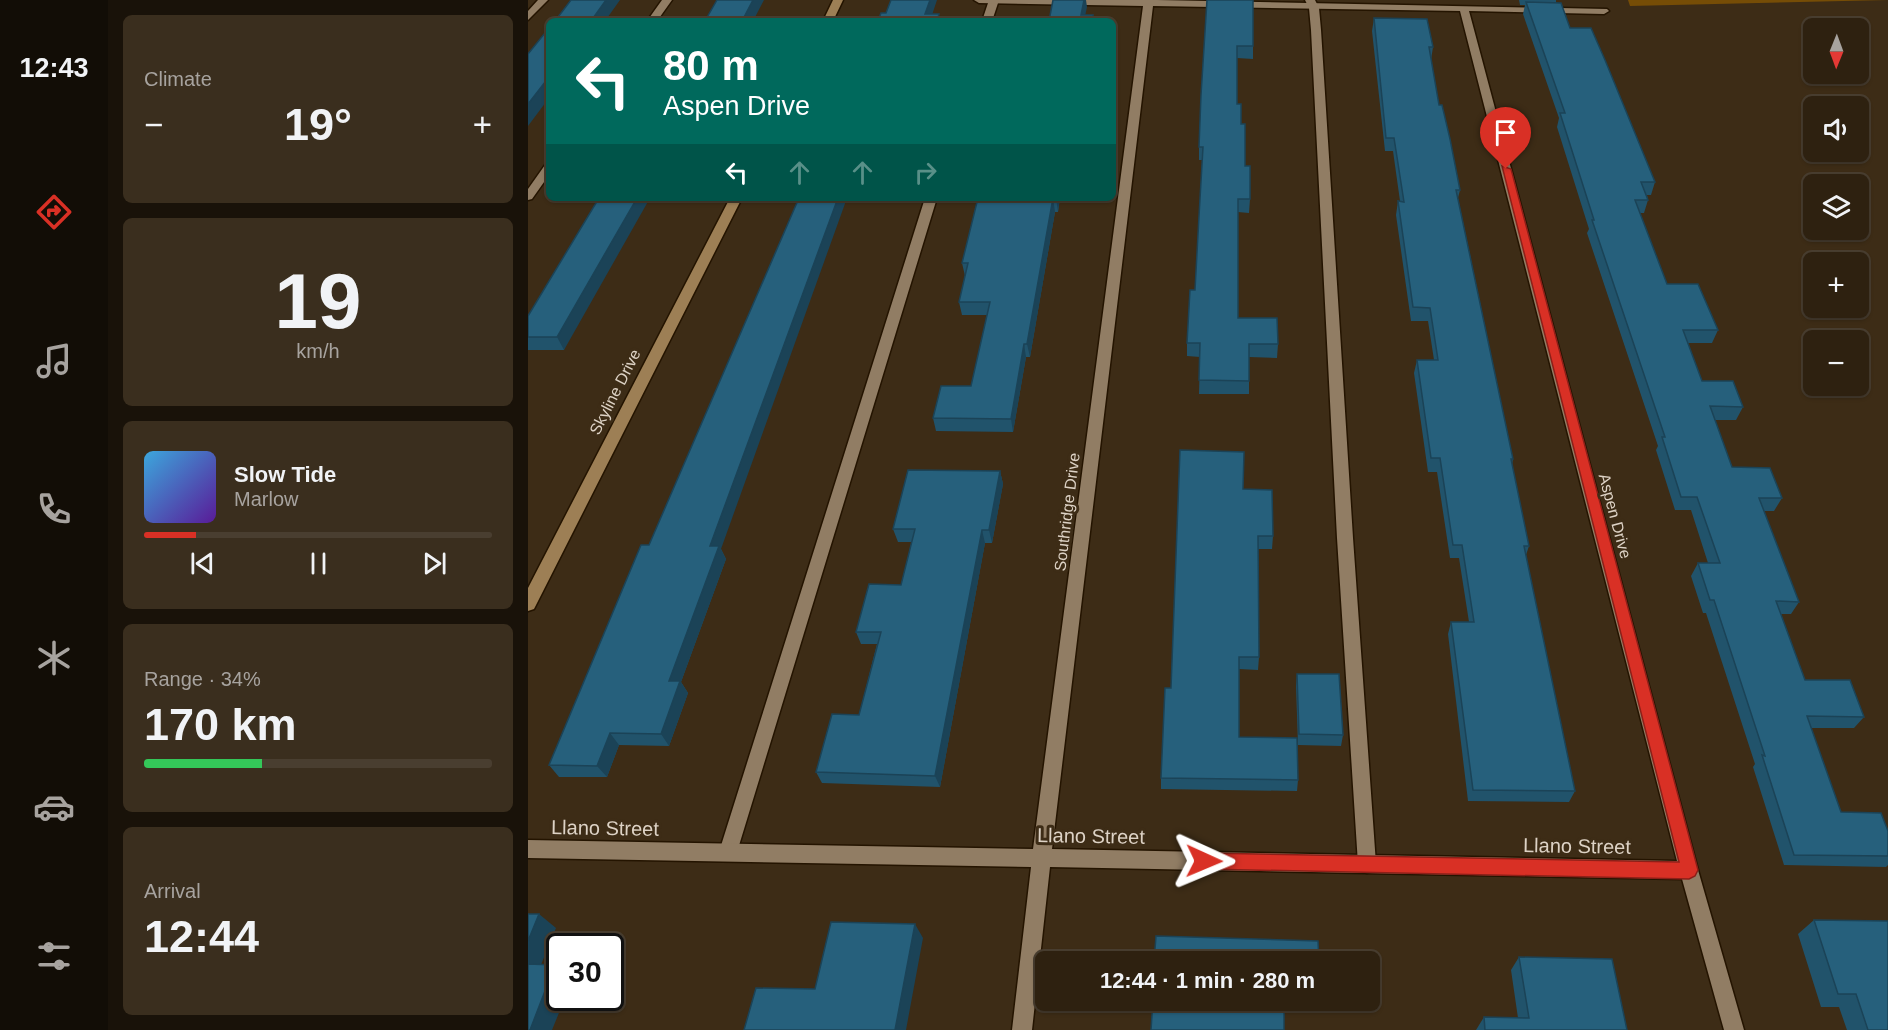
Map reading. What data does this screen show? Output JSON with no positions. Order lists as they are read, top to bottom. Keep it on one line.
{"streets":{"street":["Skyline Drive","Southridge Drive","Aspen Drive","Llano Street"]},"crossings":[["Southridge Drive","Llano Street"],["Aspen Drive","Llano Street"]],"north":"bottom","page":{"tabs":"12:43","tile":["Climate",["19","km/h"],["Range · 34%","170 km"],["Arrival","12:44"]],"map_buttons":["+","−"],"turn":["80 m","Aspen Drive"],"heat":["−","19°","+"],"song":["Slow Tide","Marlow"],"limit":"30","trip":"12:44 · 1 min · 280 m"}}
